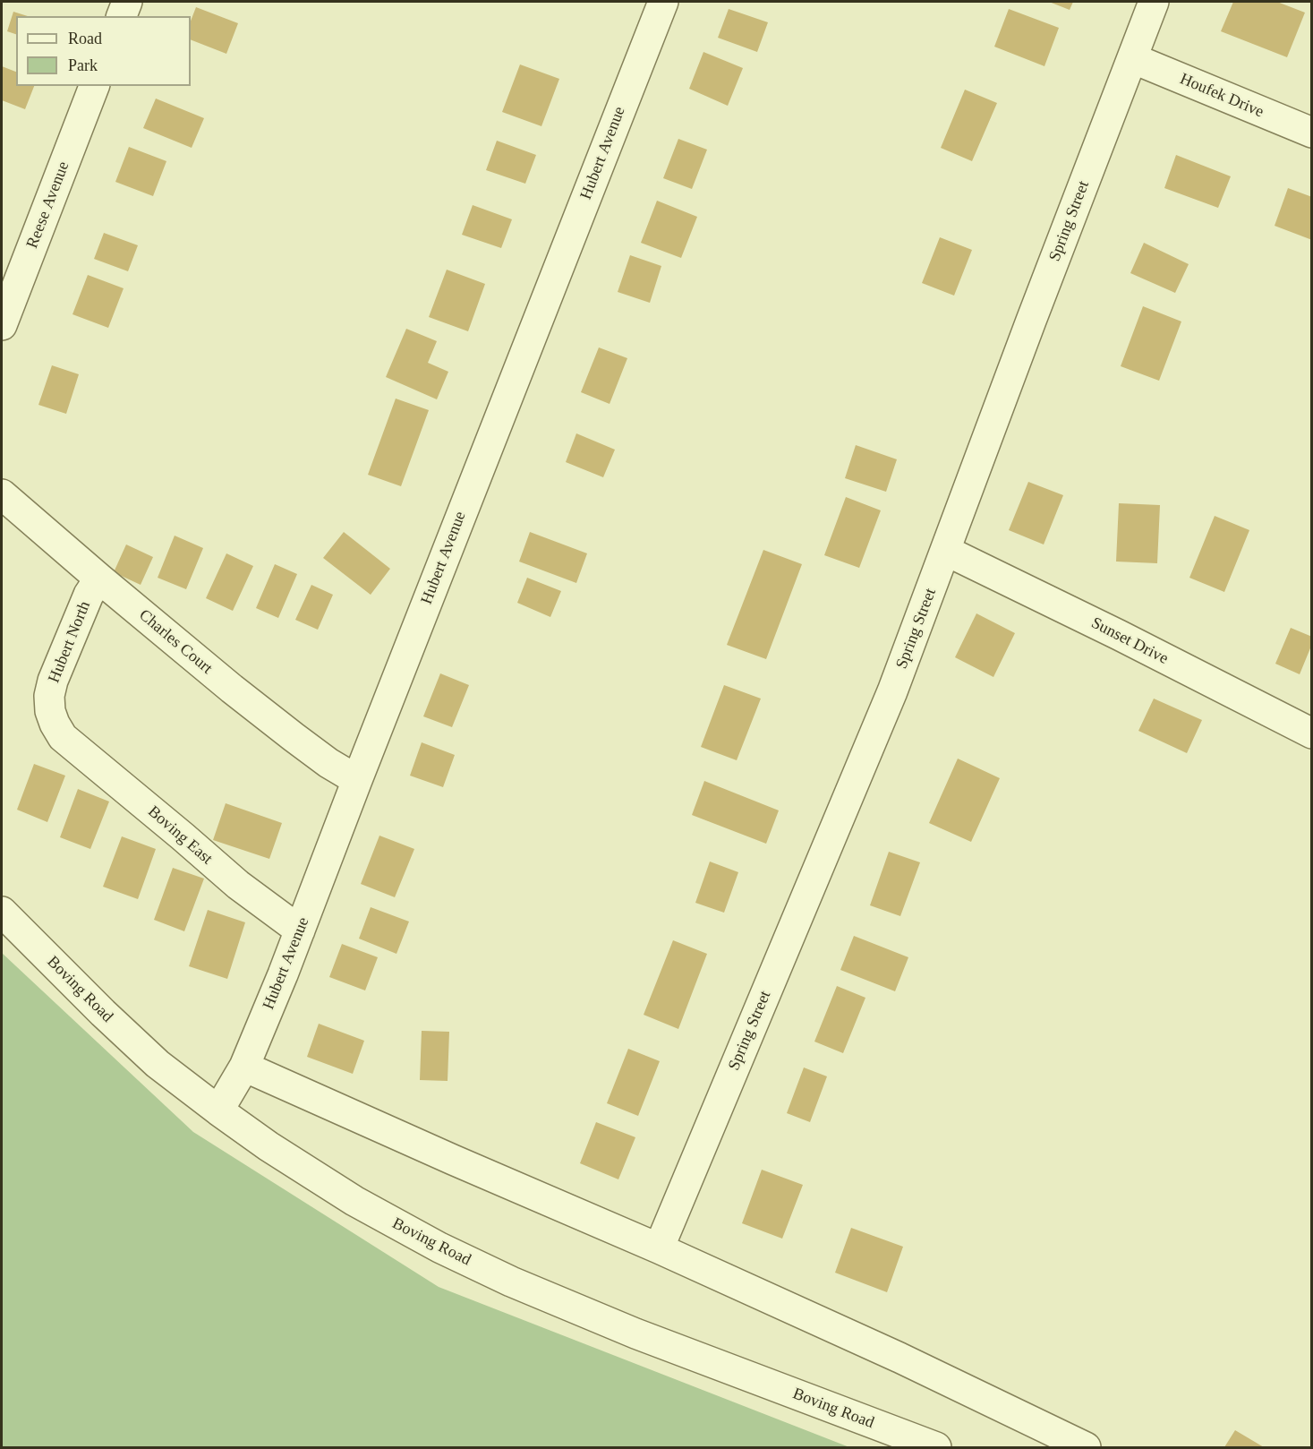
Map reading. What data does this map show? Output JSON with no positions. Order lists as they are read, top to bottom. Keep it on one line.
{"streets":{"street":["Houfek Drive","Hubert Avenue","Reese Avenue","Spring Street","Sunset Drive","Hubert North","Charles Court","Boving East","Boving Road"]},"crossings":[["Houfek Drive","Spring Street"],["Hubert Avenue","Charles Court"],["Hubert Avenue","Boving East"],["Hubert Avenue","Boving Road"],["Spring Street","Sunset Drive"],["Hubert North","Charles Court"],["Hubert North","Boving East"]],"legend":["Road","Park"]}
